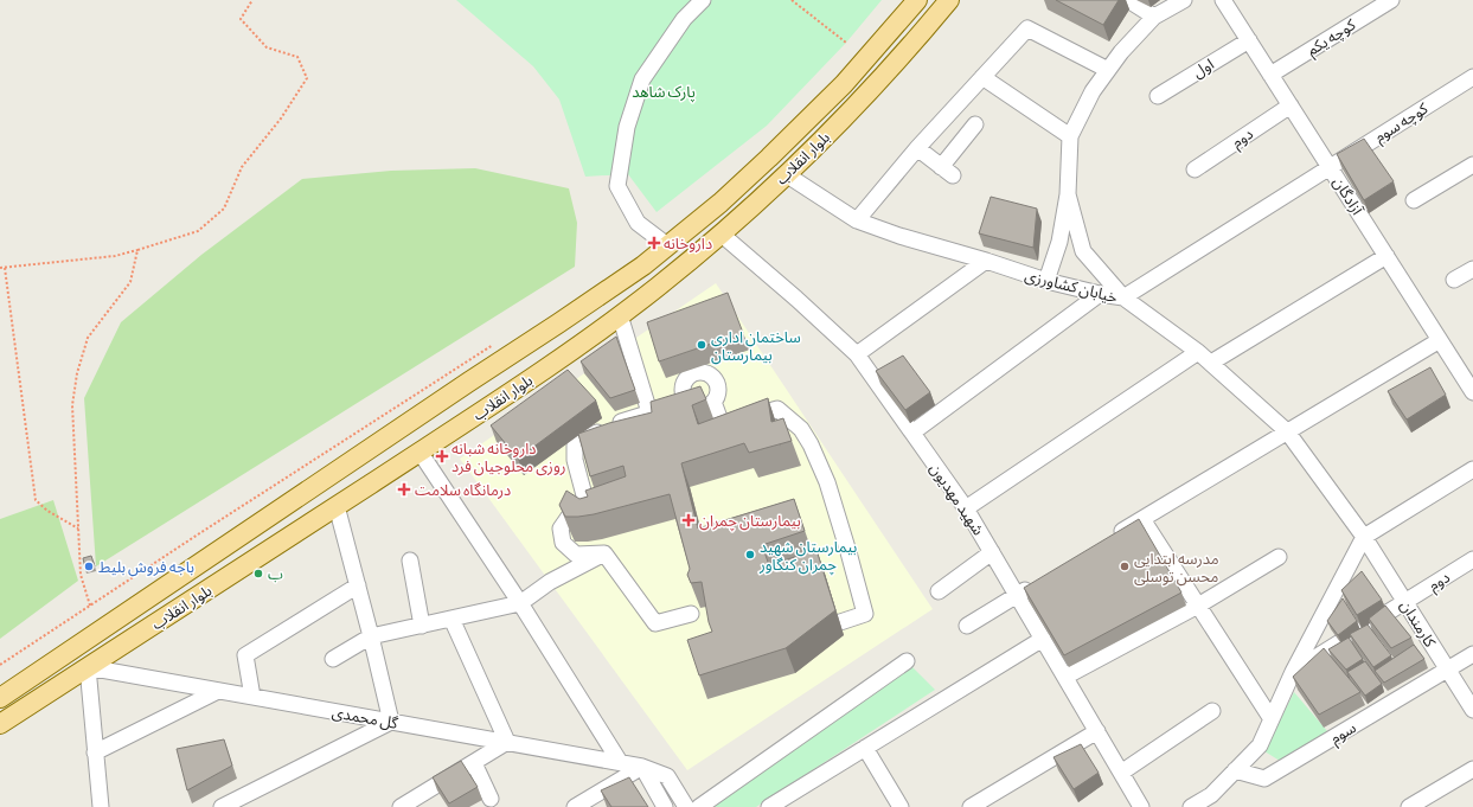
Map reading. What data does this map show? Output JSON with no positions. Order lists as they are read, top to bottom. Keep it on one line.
{"streets":{"main road":["بلوار انقلاب"],"street":["کوچه یکم","اول","کوچه سوم","دوم","آزادگان","خیابان کشاورزی","شهید مهدیون","کارمندان","گل محمدی","سوم"]},"crossings":[["کوچه یکم","آزادگان"],["اول","آزادگان"],["کوچه سوم","آزادگان"],["کوچه سوم","خیابان کشاورزی"],["دوم","آزادگان"],["دوم","کارمندان"],["بلوار انقلاب","خیابان کشاورزی"],["بلوار انقلاب","شهید مهدیون"],["بلوار انقلاب","گل محمدی"],["خیابان کشاورزی","کارمندان"],["کارمندان","سوم"]],"parks":["پارک شاهد"],"places":{"health":["داروخانه","داروخانه شبانه روزی محلوجیان فرد","درمانگاه سلامت","بیمارستان چمران"],"other":["ساختمان اداری بیمارستان","بیمارستان شهید چمران کنگاور","باجه فروش بلیط","مدرسه ابتدایی محسن توسلی","ب"]}}
